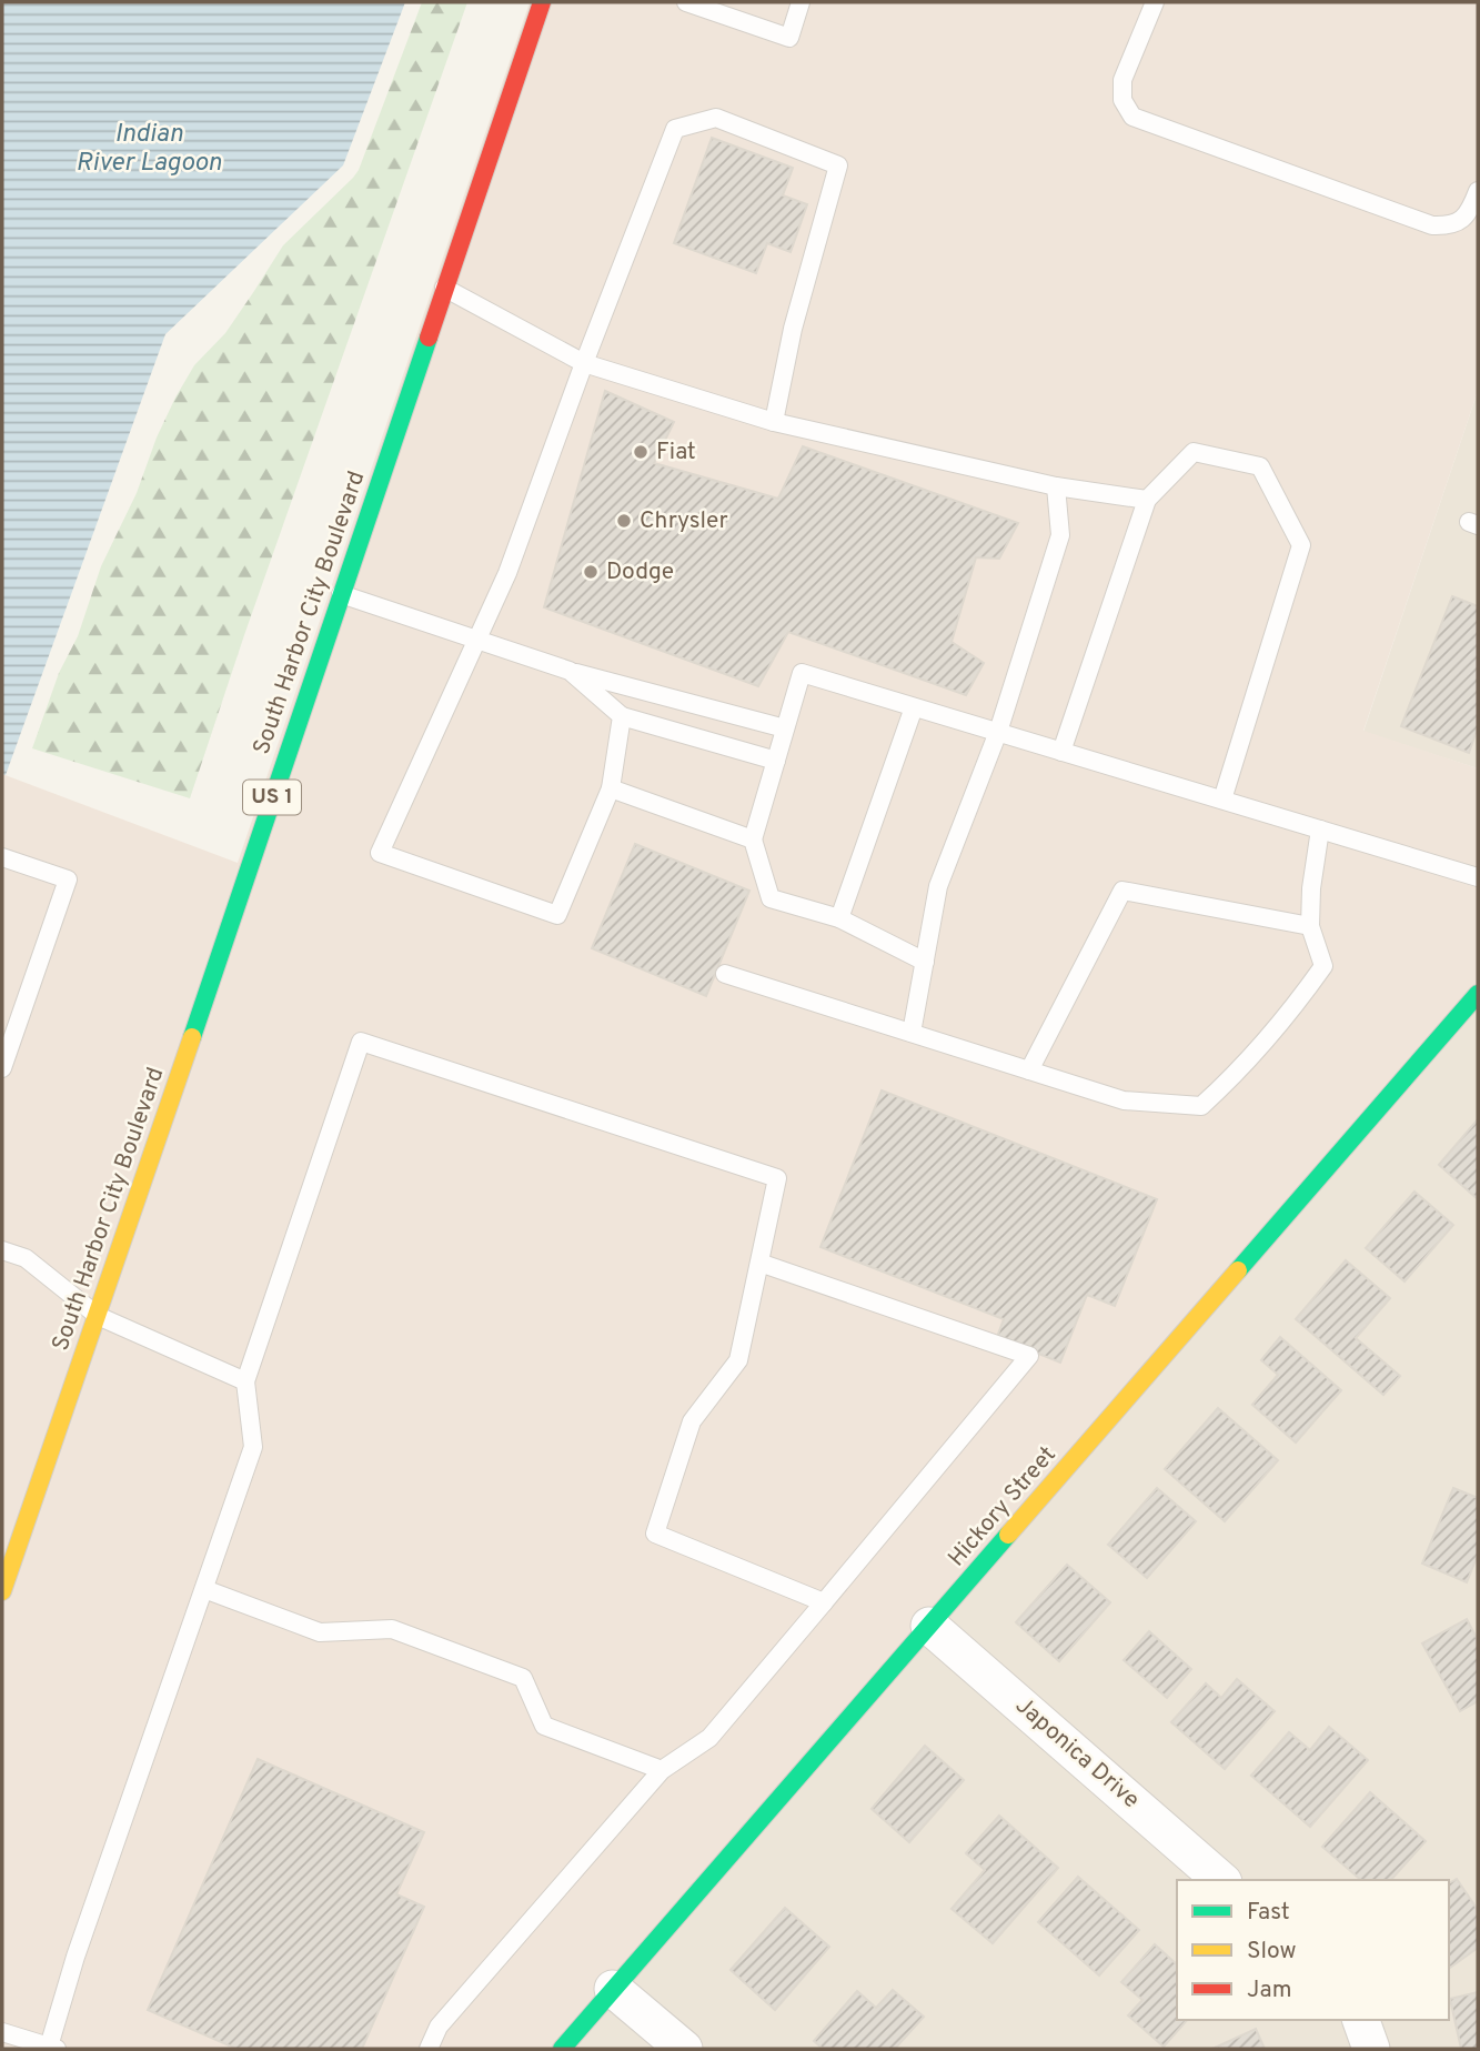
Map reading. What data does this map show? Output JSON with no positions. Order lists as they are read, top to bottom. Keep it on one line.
{"streets":{"main road":["South Harbor City Boulevard","US 1","Hickory Street"],"street":["Japonica Drive"]},"crossings":[["Hickory Street","Japonica Drive"]],"water":["Indian River Lagoon"],"places":["Fiat","Chrysler","Dodge"],"legend":["Fast","Slow","Jam"]}
